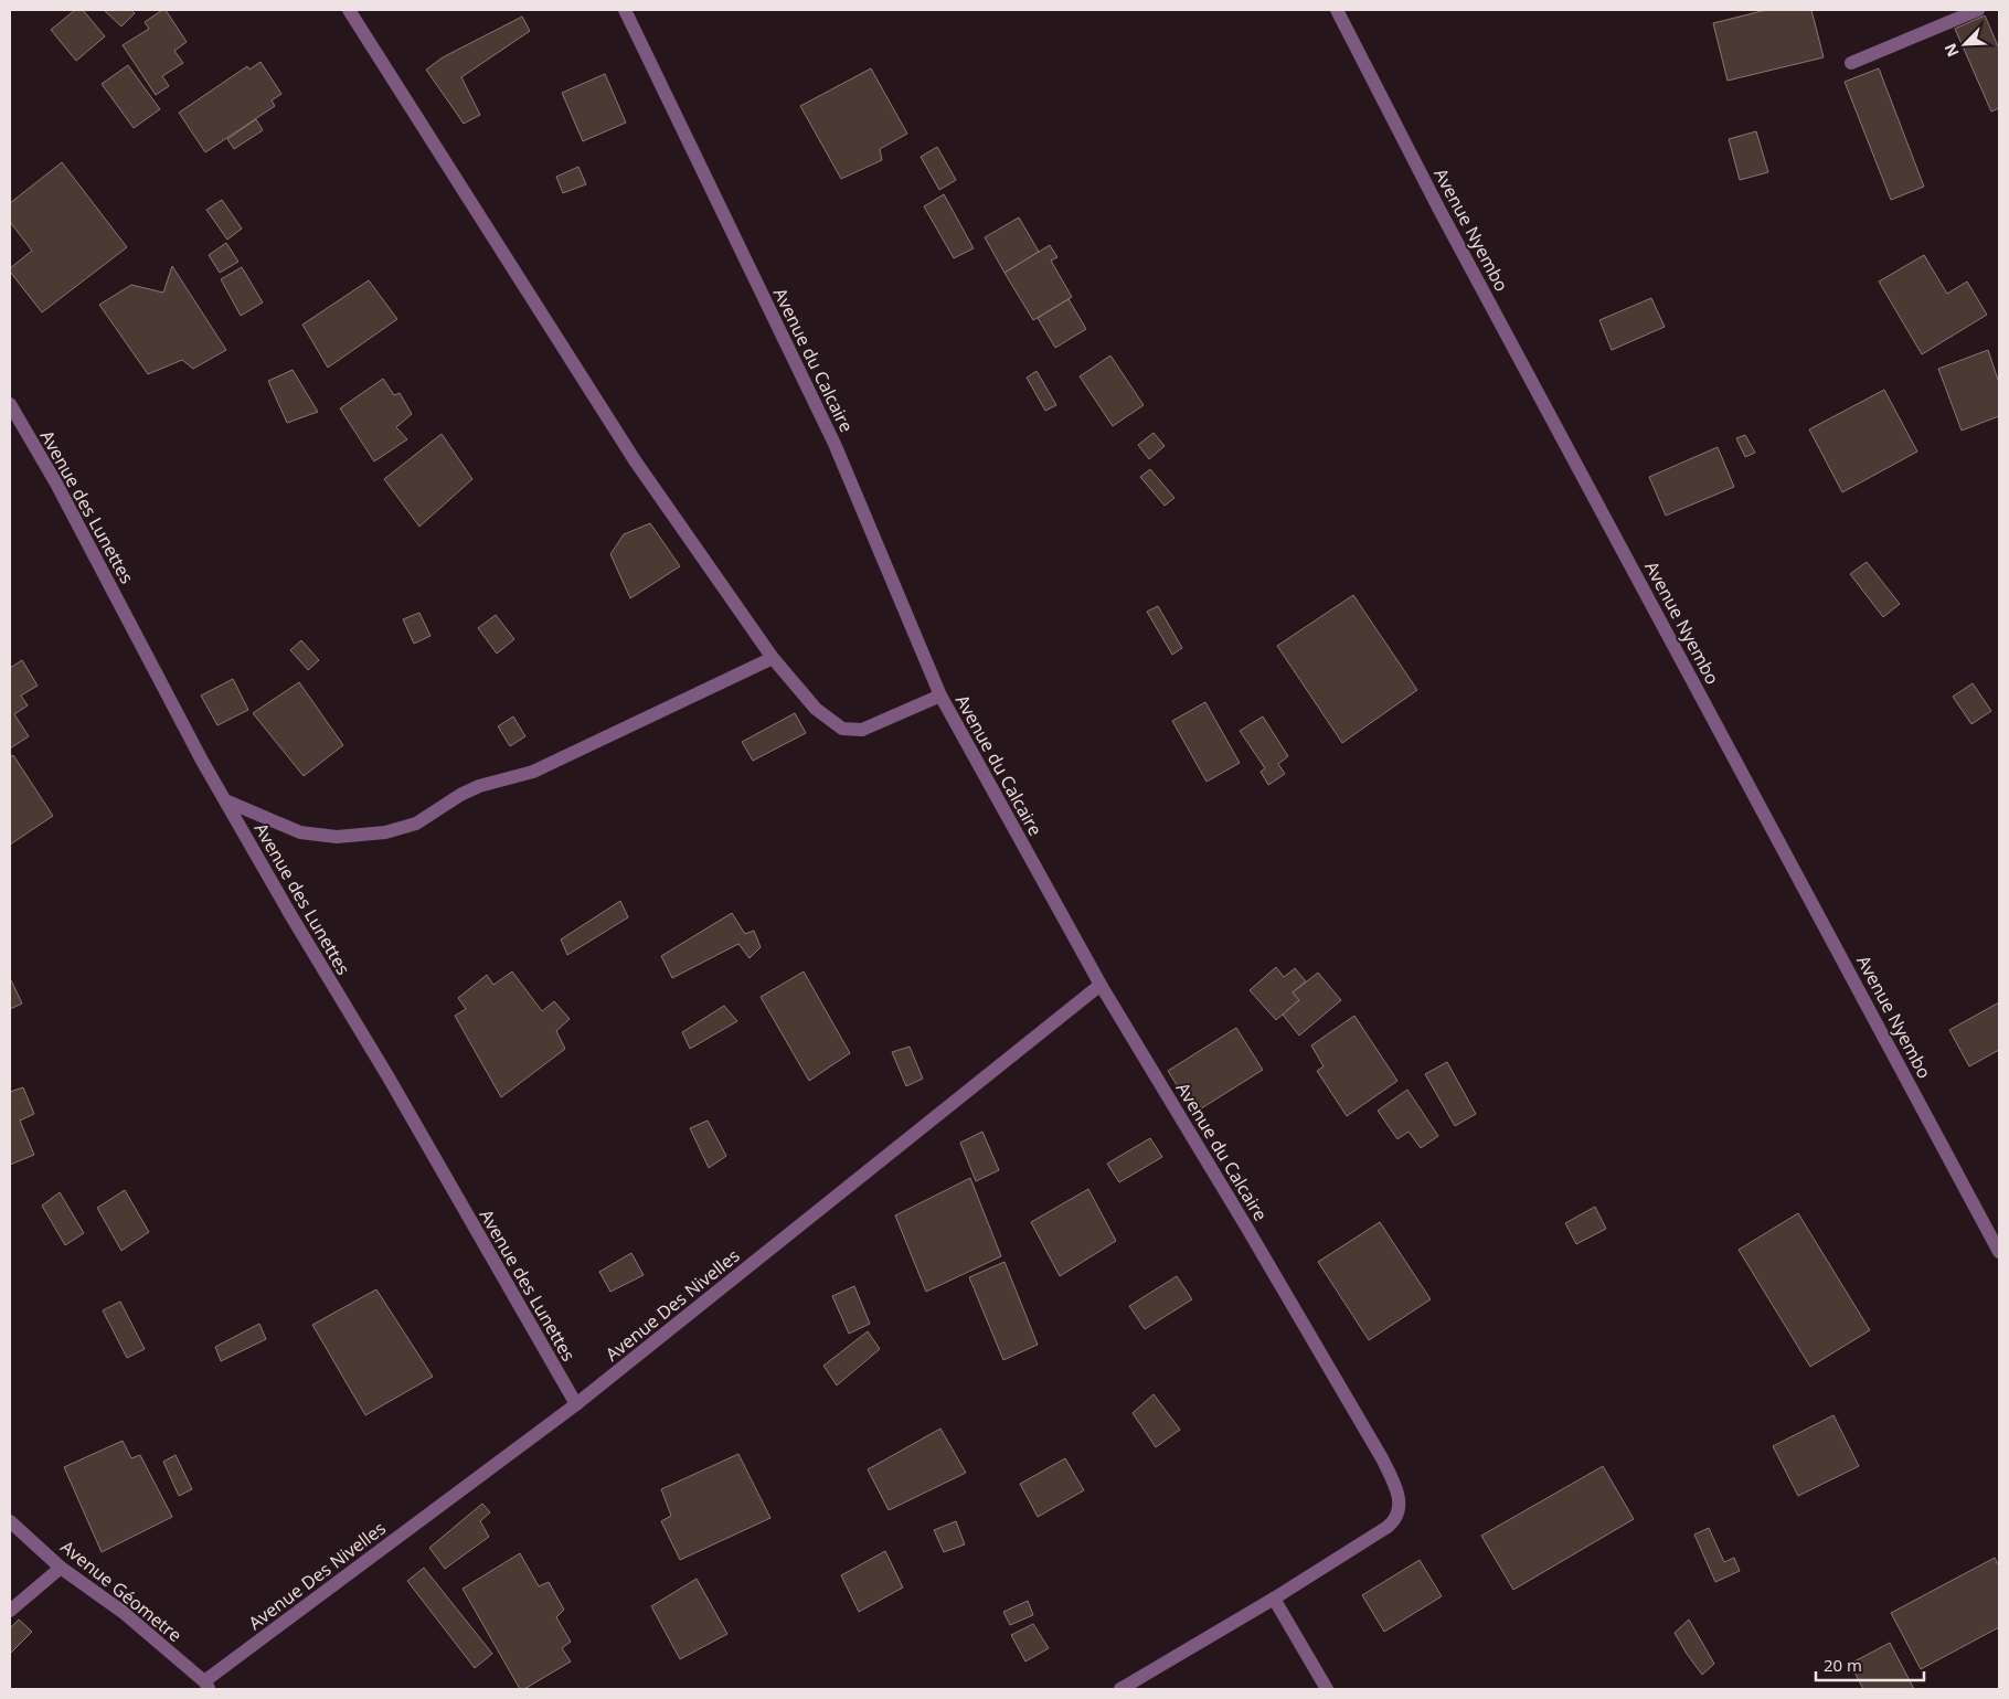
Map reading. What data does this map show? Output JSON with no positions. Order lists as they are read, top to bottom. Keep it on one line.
{"streets":{"street":["Avenue Nyembo","Avenue du Calcaire","Avenue des Lunettes","Avenue Des Nivelles","Avenue Géometre"]},"crossings":[["Avenue du Calcaire","Avenue Des Nivelles"],["Avenue des Lunettes","Avenue Des Nivelles"],["Avenue Des Nivelles","Avenue Géometre"]],"scale_bar":"20 m","north":"bottom left"}
